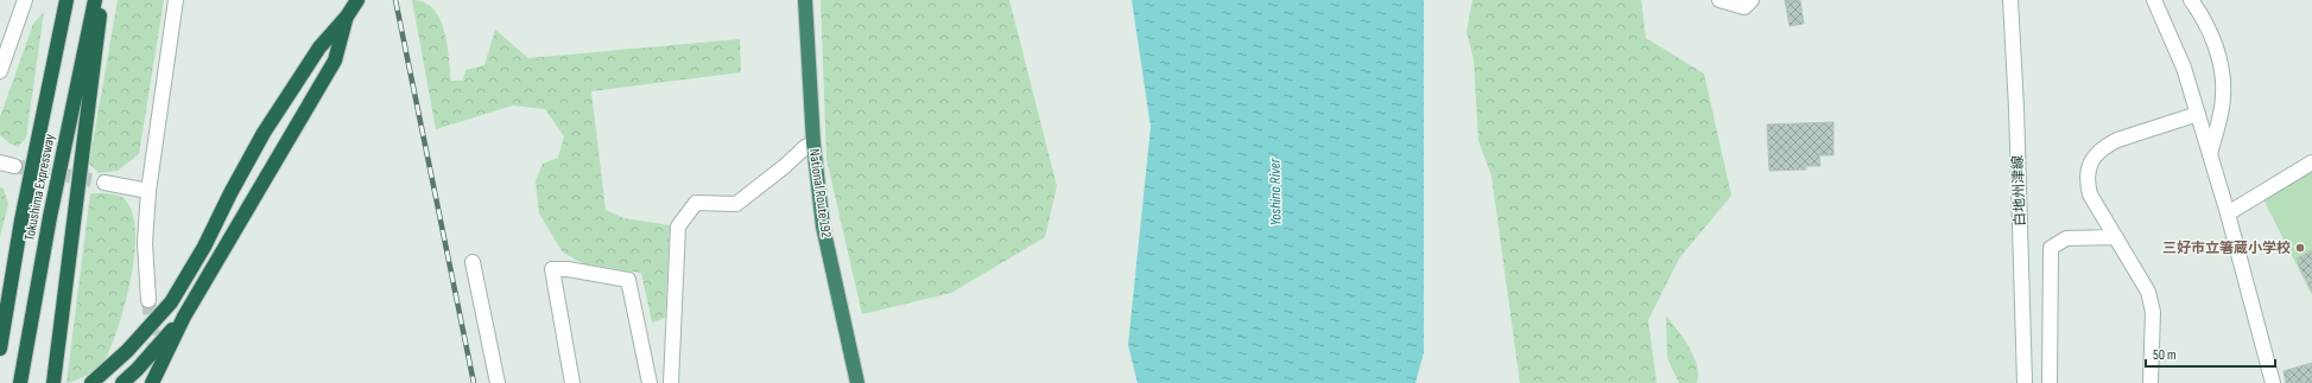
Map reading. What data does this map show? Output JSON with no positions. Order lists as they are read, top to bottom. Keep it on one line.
{"streets":{"highway":["Tokushima Expressway","National Route 192"],"street":["白地州津線"]},"water":["Yoshino River"],"places":["三好市立箸蔵小学校"],"scale_bar":"50 m"}
